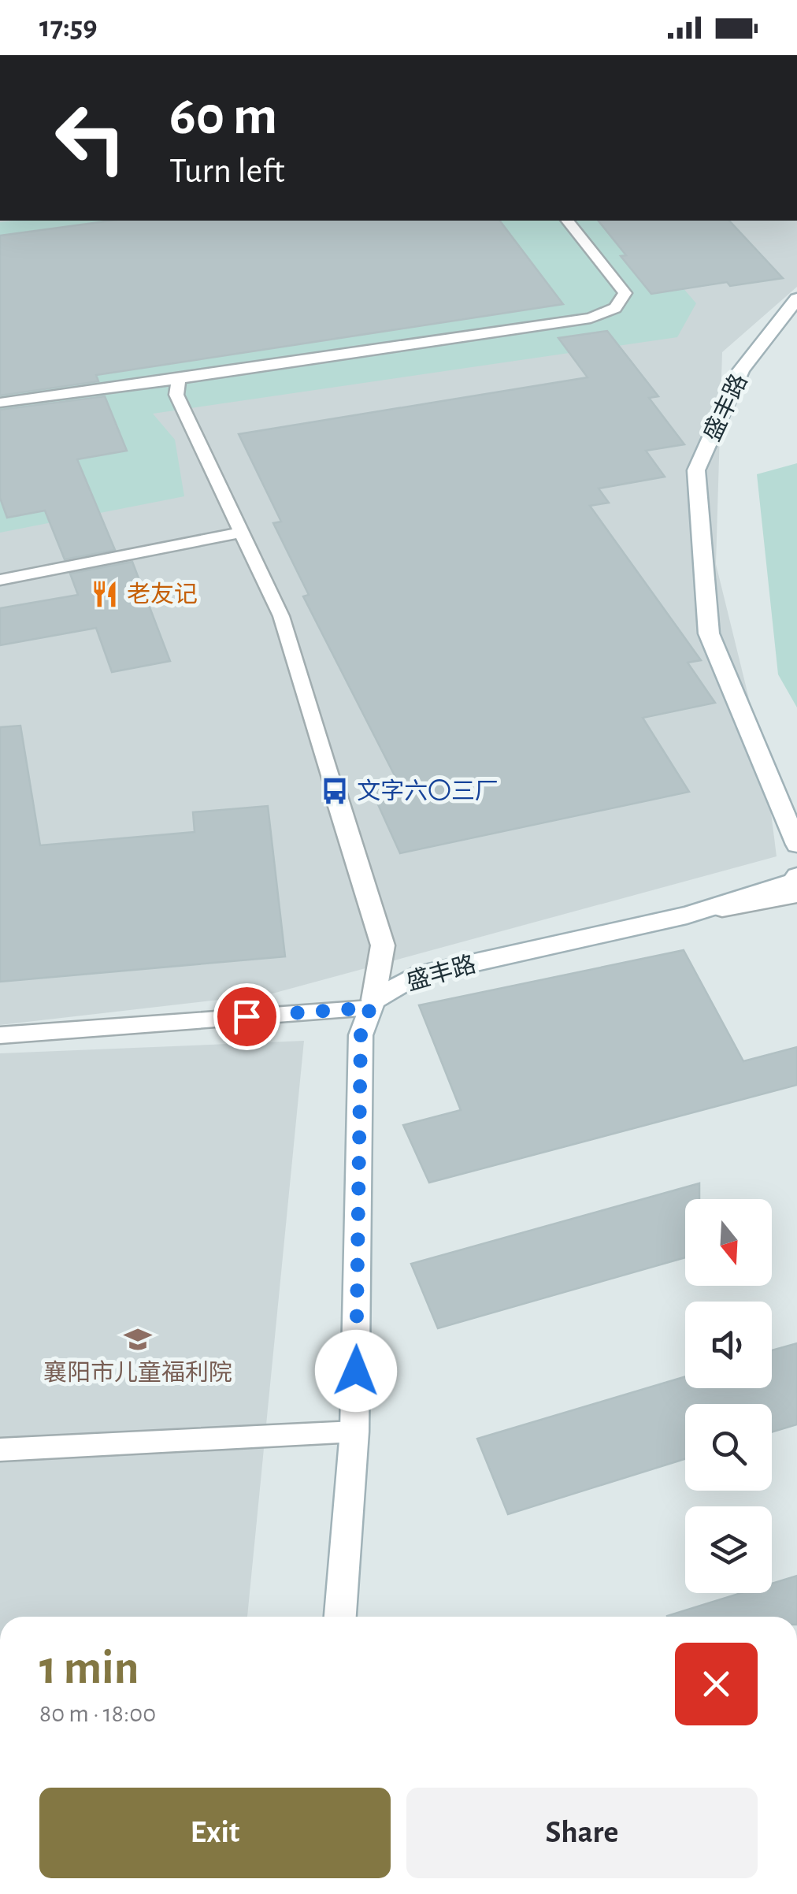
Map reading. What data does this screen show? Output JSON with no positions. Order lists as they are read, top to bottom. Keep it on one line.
{"streets":{"street":["盛丰路"]},"places":{"restaurant":["老友记"],"bus stop":["文字六〇三厂"],"school or university":["襄阳市儿童福利院"]},"north":"bottom","page":{"status":"17:59","turn":["60 m","Turn left"],"heading":["1 min","80 m · 18:00"],"buttons":["Exit","Share"]}}
